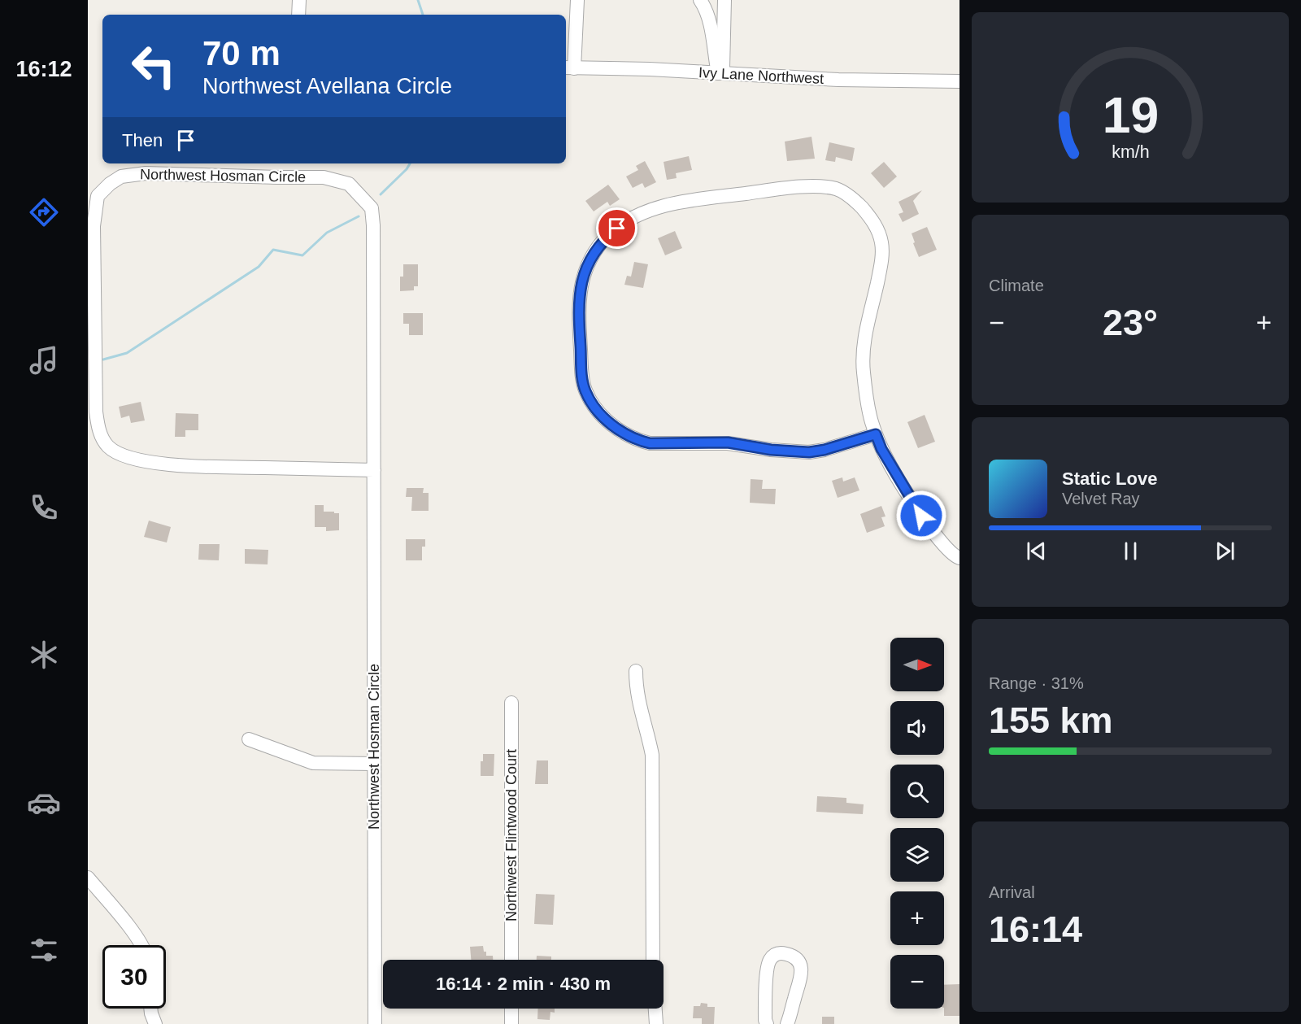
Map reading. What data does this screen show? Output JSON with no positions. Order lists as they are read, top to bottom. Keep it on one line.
{"streets":{"street":["Ivy Lane Northwest","Northwest Hosman Circle","Northwest Flintwood Court"]},"north":"right","page":{"tabs":"16:12","turn":["70 m","Northwest Avellana Circle"],"then":"Then","tile":["Climate",["Range · 31%","155 km"],["Arrival","16:14"]],"heat":["−","23°","+"],"song":["Static Love","Velvet Ray"],"map_buttons":["+","−"],"limit":"30","trip":"16:14 · 2 min · 430 m","gauge":["19","km/h"]}}
